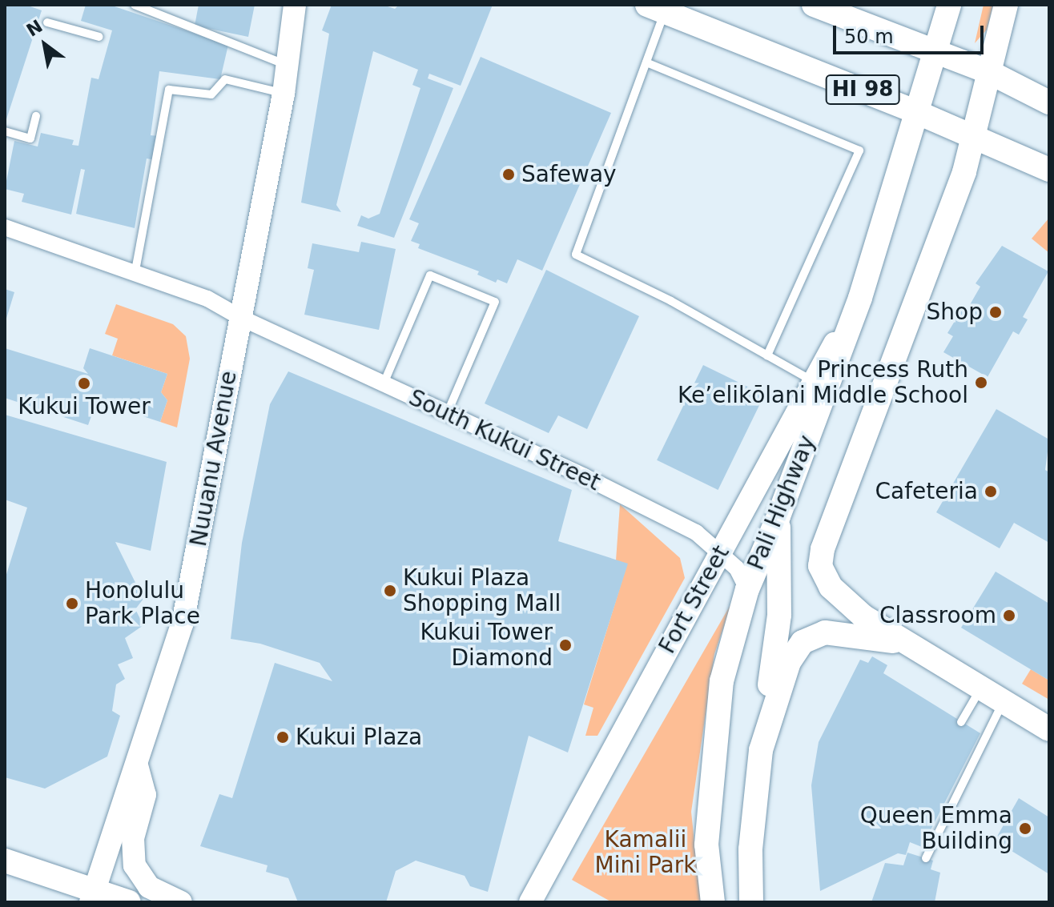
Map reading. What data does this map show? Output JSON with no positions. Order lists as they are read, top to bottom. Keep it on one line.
{"streets":{"main road":["HI 98","Nuuanu Avenue","Pali Highway","Fort Street"],"street":["South Kukui Street"]},"crossings":[["HI 98","Pali Highway"],["South Kukui Street","Nuuanu Avenue"],["South Kukui Street","Pali Highway"],["South Kukui Street","Fort Street"],["Pali Highway","Fort Street"]],"parks":["Kamalii Mini Park"],"places":["Safeway","Shop","Princess Ruth Ke’elikōlani Middle School","Kukui Tower","Cafeteria","Kukui Plaza Shopping Mall","Honolulu Park Place","Classroom","Kukui Tower Diamond","Kukui Plaza","Queen Emma Building"],"scale_bar":"50 m","north":"top left"}
